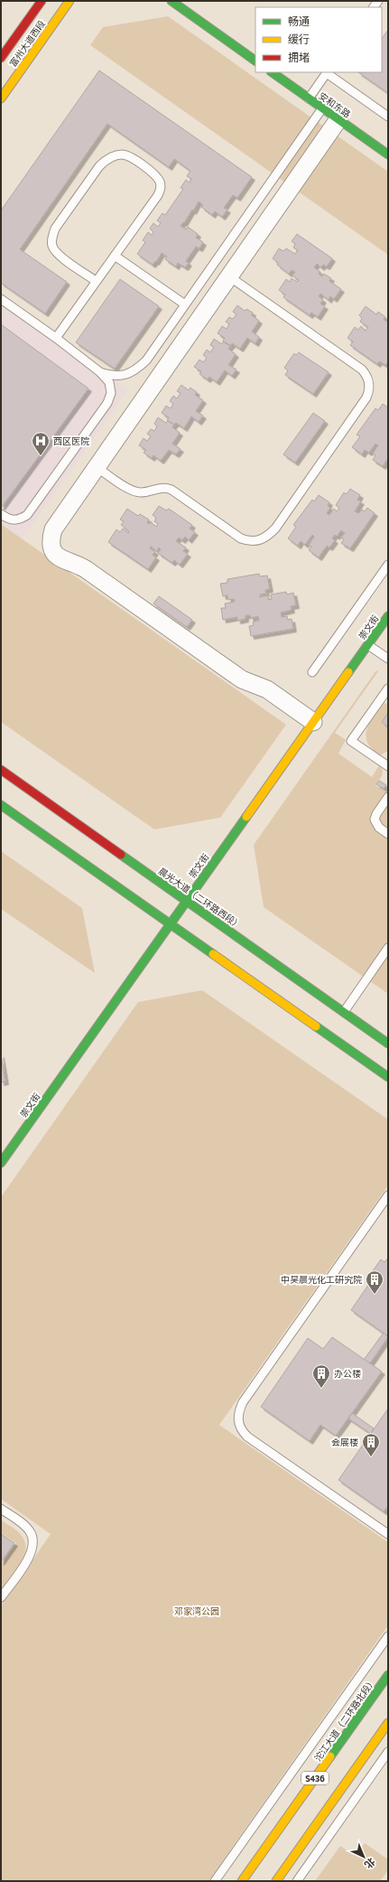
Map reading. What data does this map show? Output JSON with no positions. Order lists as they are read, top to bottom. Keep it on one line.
{"streets":{"main road":["富州大道西段","安和东路","崇文街","晨光大道（二环路西段）","沱江大道（二环路北段）","S436"]},"crossings":[["崇文街","晨光大道（二环路西段）"]],"parks":["邓家湾公园"],"places":{"hospital":["西区医院"],"building":["中昊晨光化工研究院","办公楼","会展楼"]},"legend":["畅通","缓行","拥堵"],"north":"bottom right"}
